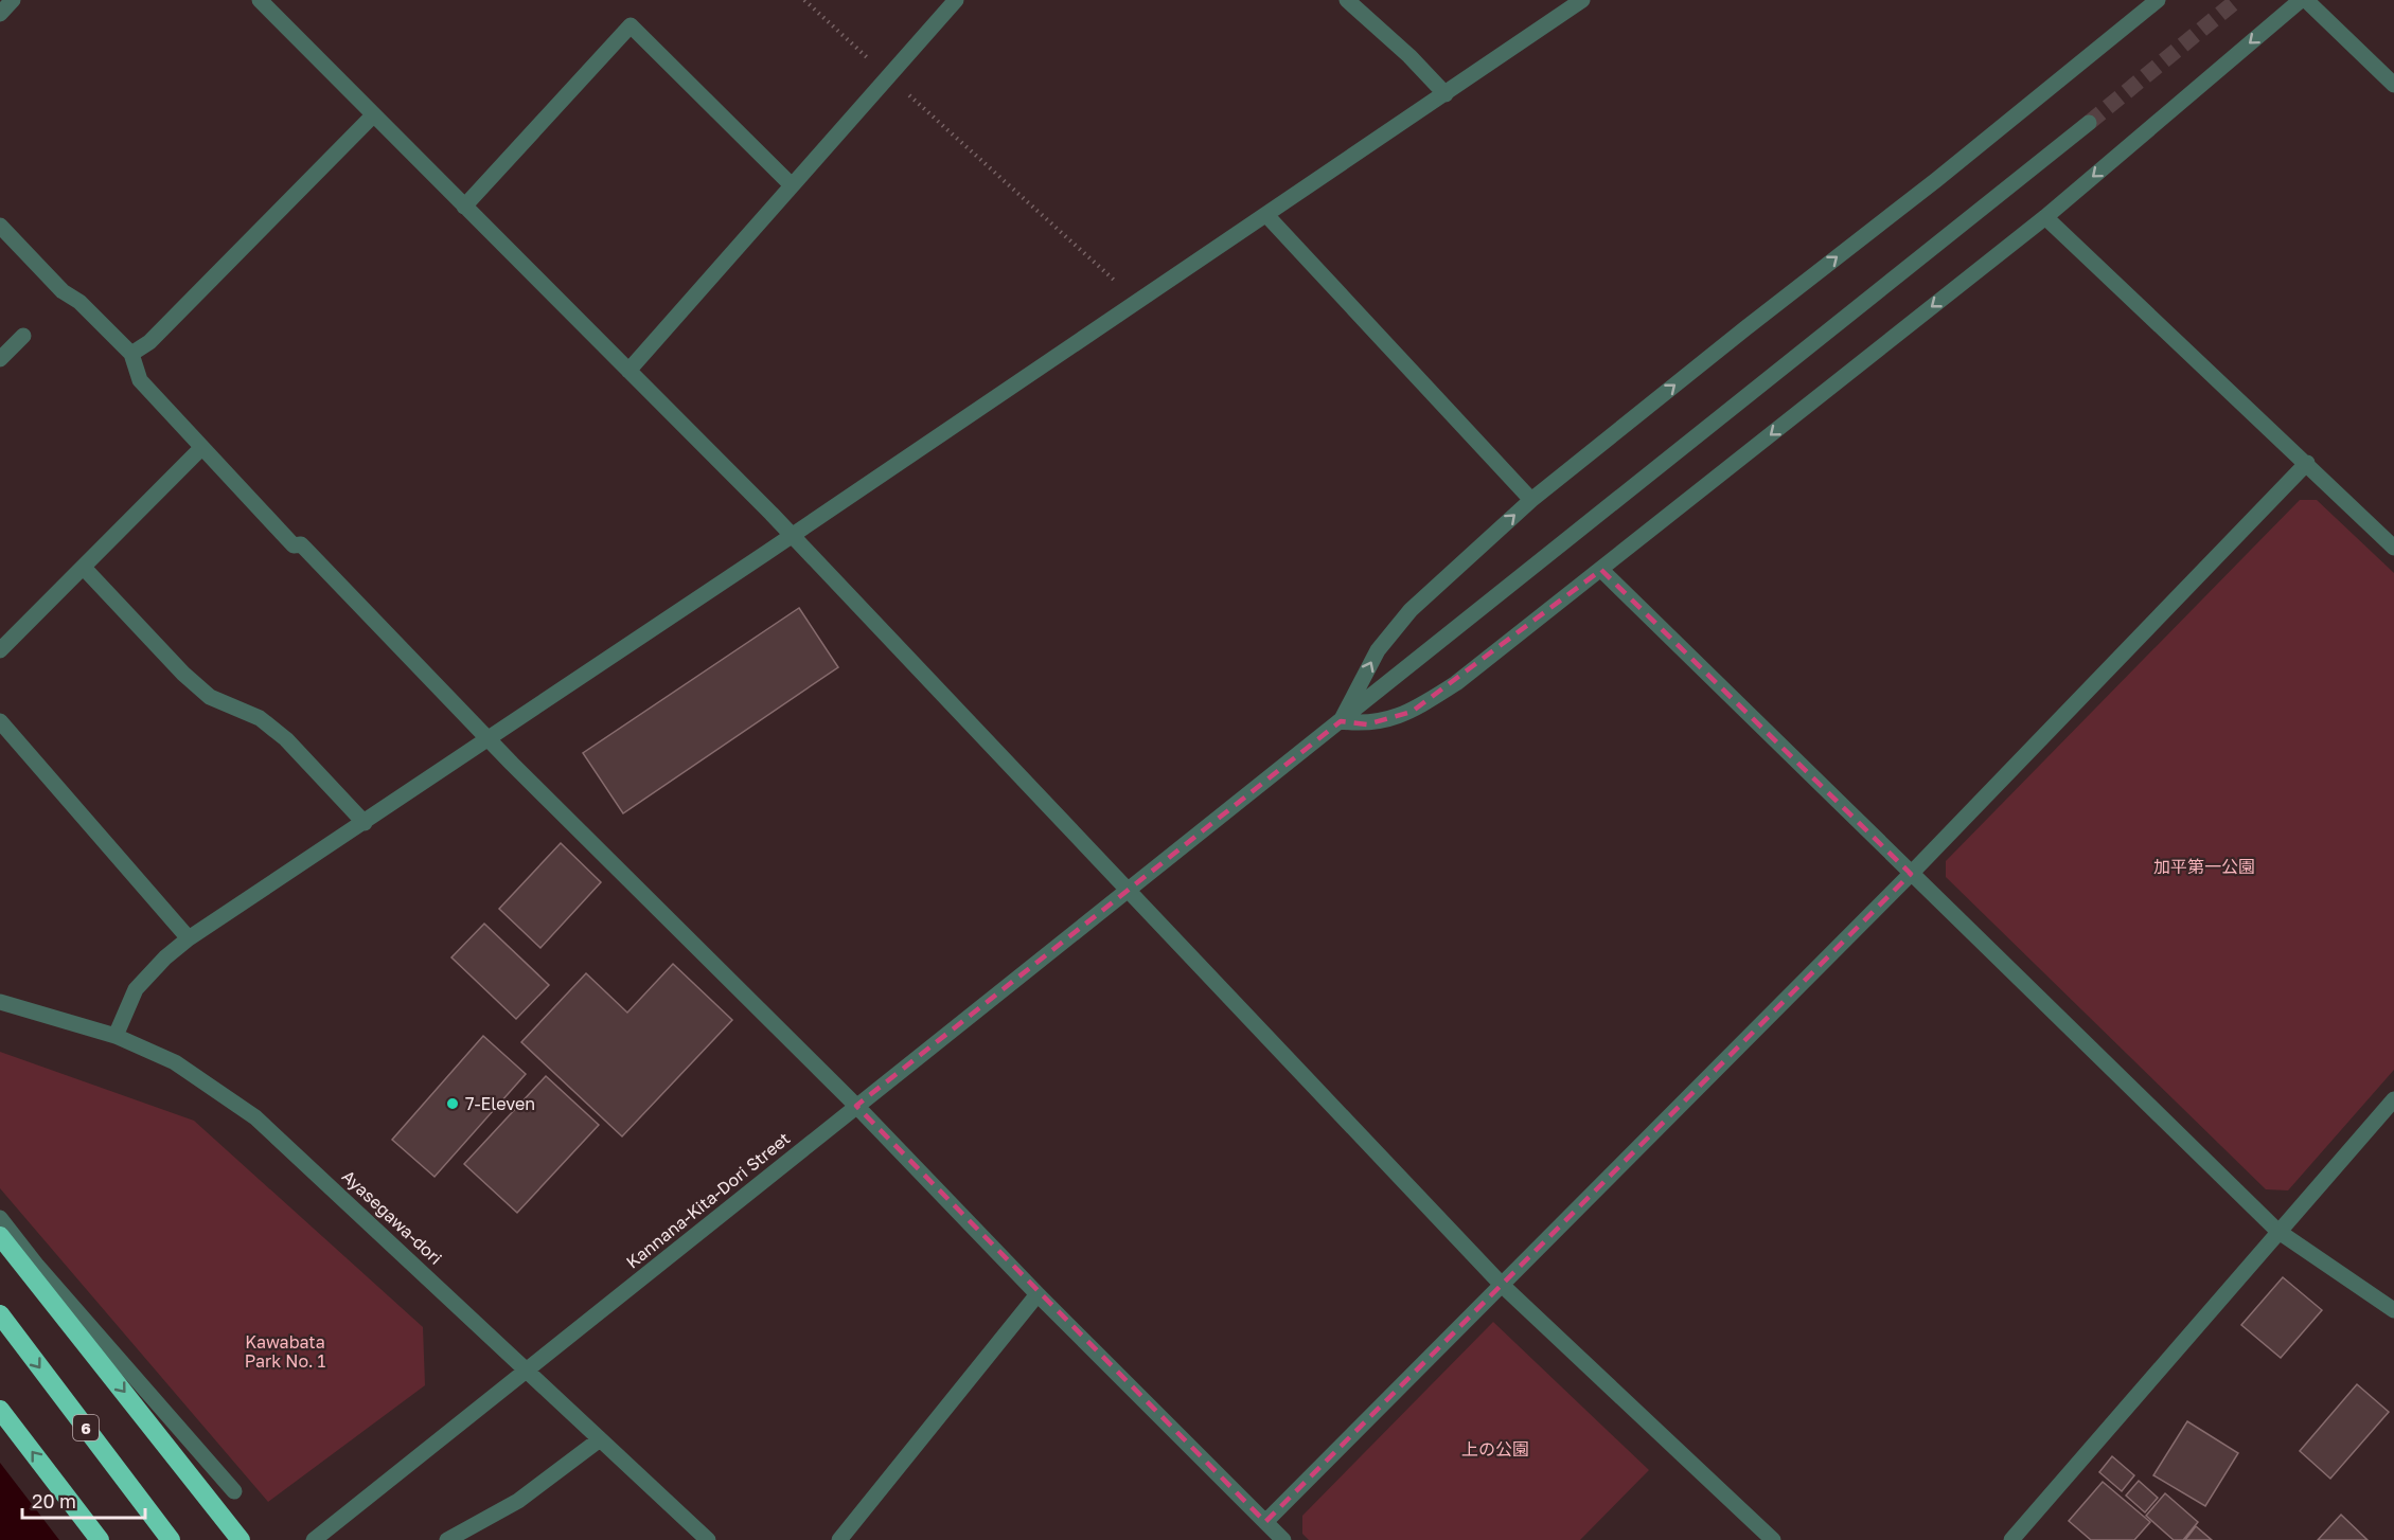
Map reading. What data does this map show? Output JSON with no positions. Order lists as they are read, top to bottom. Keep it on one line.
{"streets":{"highway":["6"],"street":["Kannana-Kita-Dori Street","Ayasegawa-dori"]},"crossings":[["Kannana-Kita-Dori Street","Ayasegawa-dori"]],"parks":["加平第一公園","Kawabata Park No. 1","上の公園"],"places":["7-Eleven"],"scale_bar":"20 m"}
